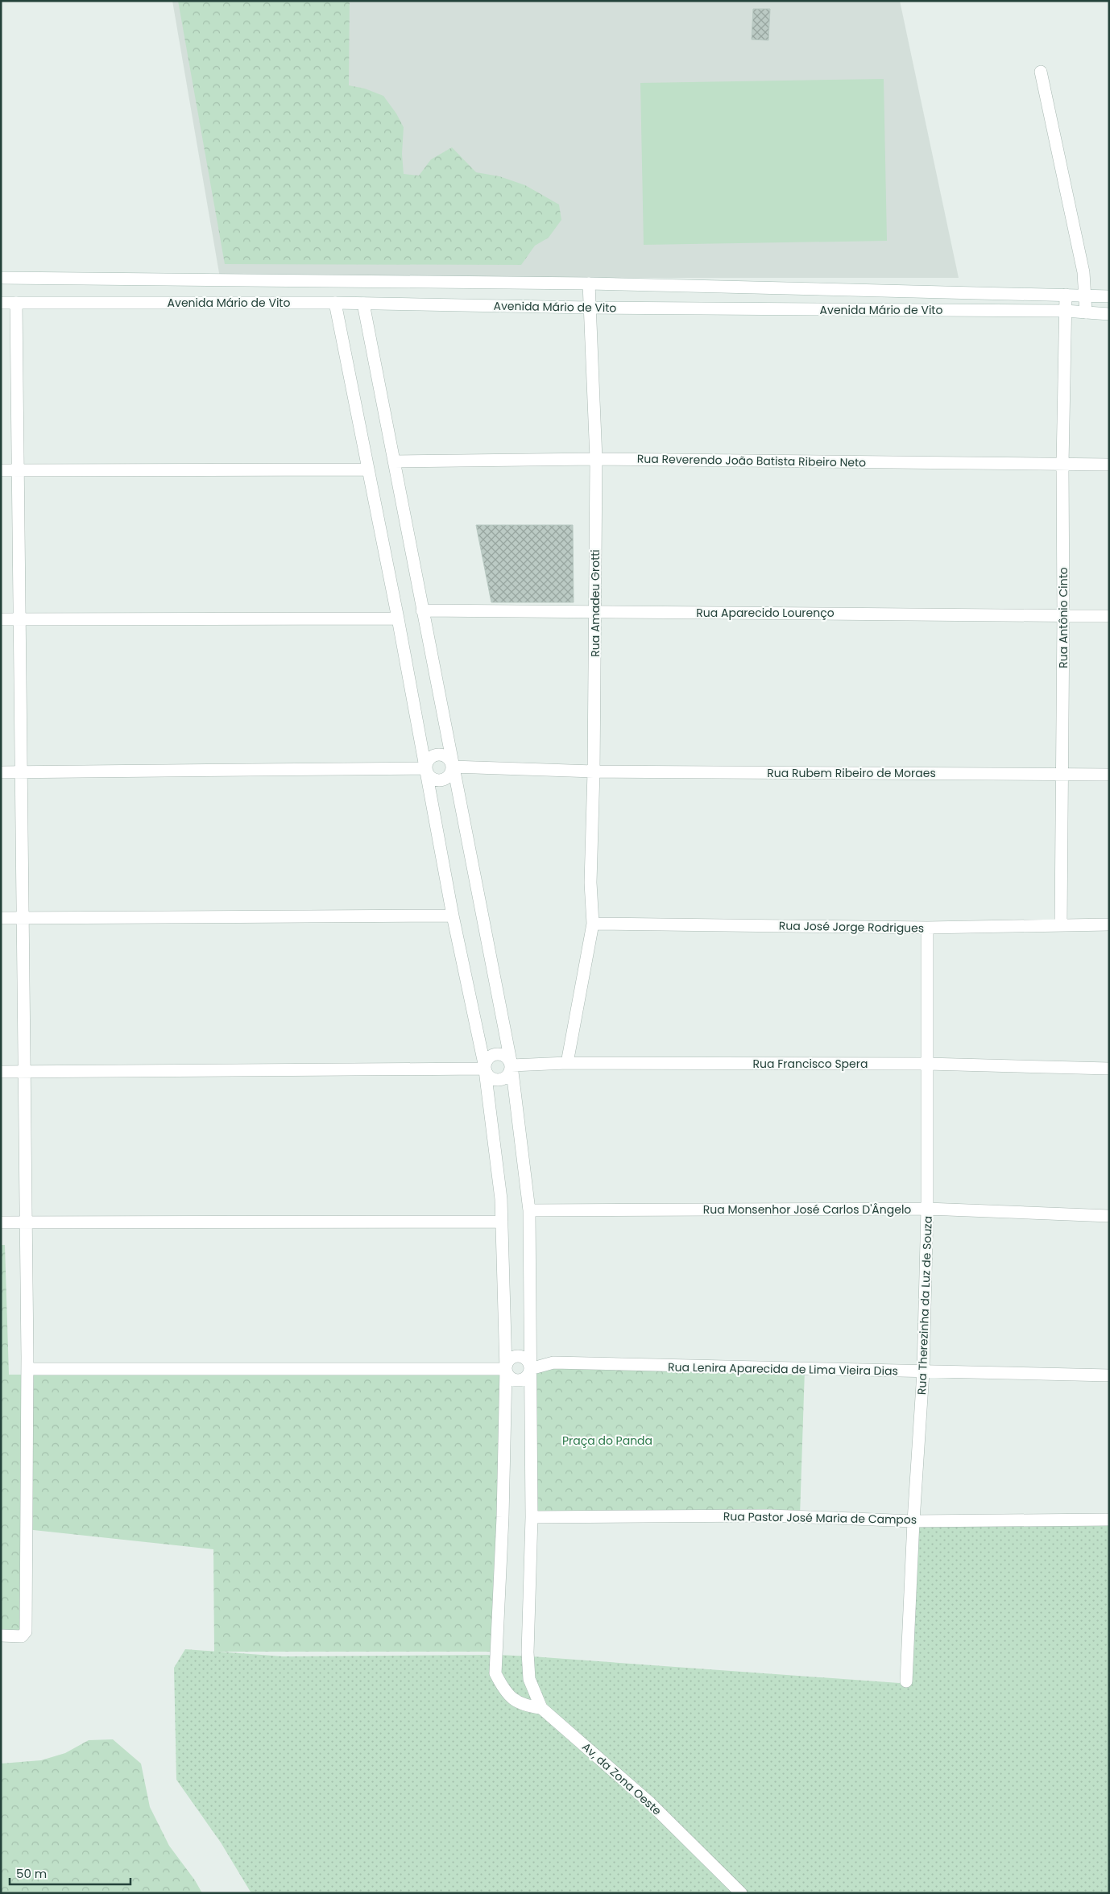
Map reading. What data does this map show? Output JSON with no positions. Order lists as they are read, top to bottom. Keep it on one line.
{"streets":{"street":["Avenida Mário de Vito","Rua Reverendo João Batista Ribeiro Neto","Rua Amadeu Grotti","Rua Aparecido Lourenço","Rua Antônio Cinto","Rua Rubem Ribeiro de Moraes","Rua José Jorge Rodrigues","Rua Francisco Spera","Rua Monsenhor José Carlos D'Ângelo","Rua Therezinha da Luz de Souza","Rua Lenira Aparecida de Lima Vieira Dias","Rua Pastor José Maria de Campos","Av, da Zona Oeste"]},"crossings":[["Avenida Mário de Vito","Rua Amadeu Grotti"],["Avenida Mário de Vito","Rua Antônio Cinto"],["Avenida Mário de Vito","Av, da Zona Oeste"],["Rua Reverendo João Batista Ribeiro Neto","Rua Amadeu Grotti"],["Rua Reverendo João Batista Ribeiro Neto","Rua Antônio Cinto"],["Rua Reverendo João Batista Ribeiro Neto","Av, da Zona Oeste"],["Rua Amadeu Grotti","Rua Aparecido Lourenço"],["Rua Amadeu Grotti","Rua Rubem Ribeiro de Moraes"],["Rua Amadeu Grotti","Rua José Jorge Rodrigues"],["Rua Amadeu Grotti","Rua Francisco Spera"],["Rua Aparecido Lourenço","Rua Antônio Cinto"],["Rua Aparecido Lourenço","Av, da Zona Oeste"],["Rua Antônio Cinto","Rua Rubem Ribeiro de Moraes"],["Rua Antônio Cinto","Rua José Jorge Rodrigues"],["Rua Rubem Ribeiro de Moraes","Av, da Zona Oeste"],["Rua José Jorge Rodrigues","Rua Therezinha da Luz de Souza"],["Rua Francisco Spera","Rua Therezinha da Luz de Souza"],["Rua Francisco Spera","Av, da Zona Oeste"],["Rua Monsenhor José Carlos D'Ângelo","Rua Therezinha da Luz de Souza"],["Rua Monsenhor José Carlos D'Ângelo","Av, da Zona Oeste"],["Rua Therezinha da Luz de Souza","Rua Lenira Aparecida de Lima Vieira Dias"],["Rua Therezinha da Luz de Souza","Rua Pastor José Maria de Campos"],["Rua Lenira Aparecida de Lima Vieira Dias","Av, da Zona Oeste"],["Rua Pastor José Maria de Campos","Av, da Zona Oeste"]],"parks":["Praça do Panda"],"scale_bar":"50 m"}
